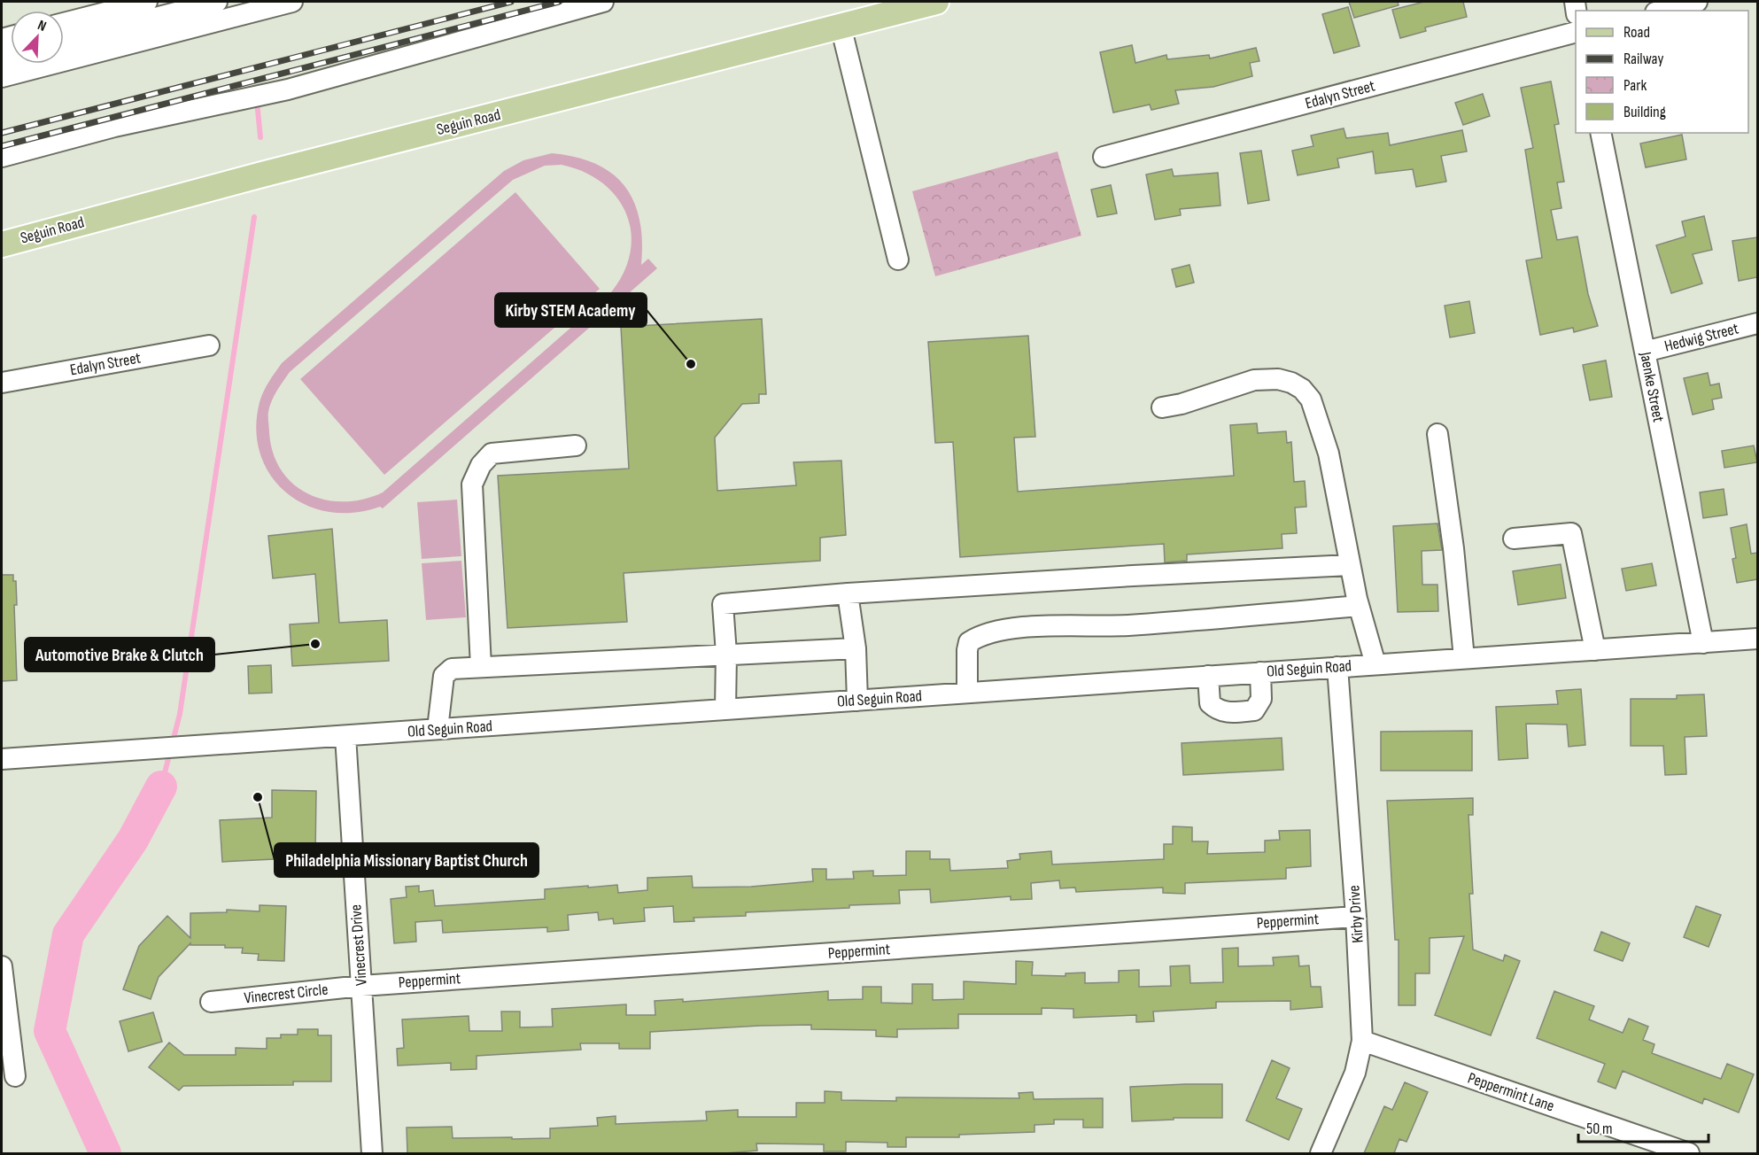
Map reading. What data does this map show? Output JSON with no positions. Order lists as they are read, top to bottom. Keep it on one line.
{"streets":{"main road":["Seguin Road"],"street":["Edalyn Street","Hedwig Street","Jaenke Street","Old Seguin Road","Kirby Drive","Peppermint","Vinecrest Drive","Vinecrest Circle","Peppermint Lane"]},"crossings":[["Hedwig Street","Jaenke Street"],["Jaenke Street","Old Seguin Road"],["Old Seguin Road","Kirby Drive"],["Old Seguin Road","Vinecrest Drive"],["Kirby Drive","Peppermint"],["Kirby Drive","Peppermint Lane"],["Peppermint","Vinecrest Drive"],["Peppermint","Vinecrest Circle"],["Vinecrest Drive","Vinecrest Circle"]],"places":["Kirby STEM Academy","Automotive Brake & Clutch","Philadelphia Missionary Baptist Church"],"legend":["Road","Railway","Park","Building"],"scale_bar":"50 m","north":"top right"}
